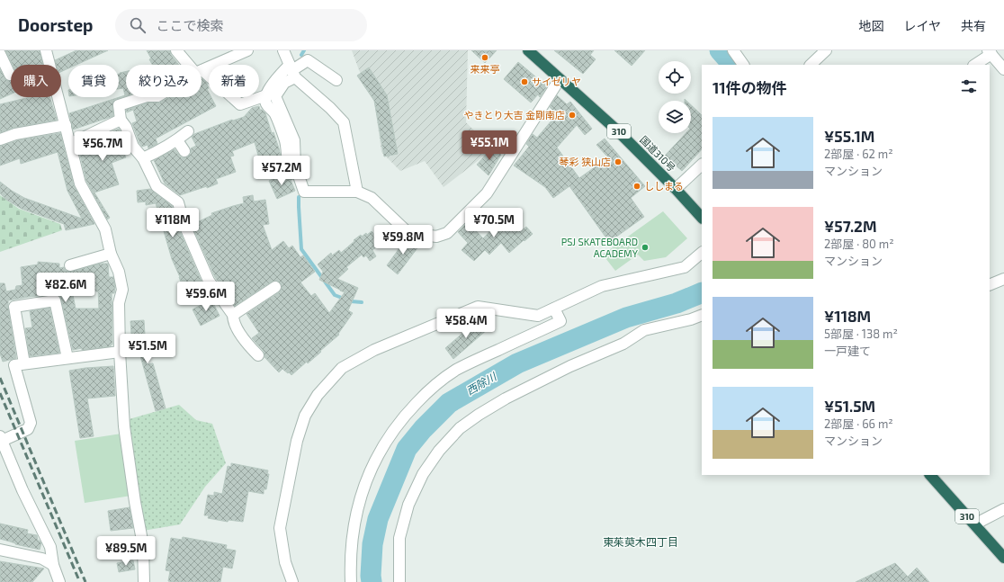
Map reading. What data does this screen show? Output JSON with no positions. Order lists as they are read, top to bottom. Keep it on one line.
{"streets":{"highway":["310","国道310号"]},"districts":["東茱萸木四丁目"],"water":["西除川"],"places":["来来亭","サイゼリヤ","やきとり大吉 金剛南店","琴彩 狭山店","ししまる","PSJ SKATEBOARD ACADEMY"],"page":{"header":"Doorstep","search":"ここで検索","nav":["地図","レイヤ","共有"],"chip":["購入","賃貸","絞り込み","新着"],"heading":"11件の物件","list":[{"name":"¥55.1M","note":"2部屋 · 62 m² · マンション"},{"name":"¥57.2M","note":"2部屋 · 80 m² · マンション"},{"name":"¥118M","note":"5部屋 · 138 m² · 一戸建て"},{"name":"¥51.5M","note":"2部屋 · 66 m² · マンション"}],"price":["¥55.1M","¥56.7M","¥57.2M","¥118M","¥70.5M","¥59.8M","¥82.6M","¥59.6M","¥58.4M","¥51.5M","¥89.5M"]}}
